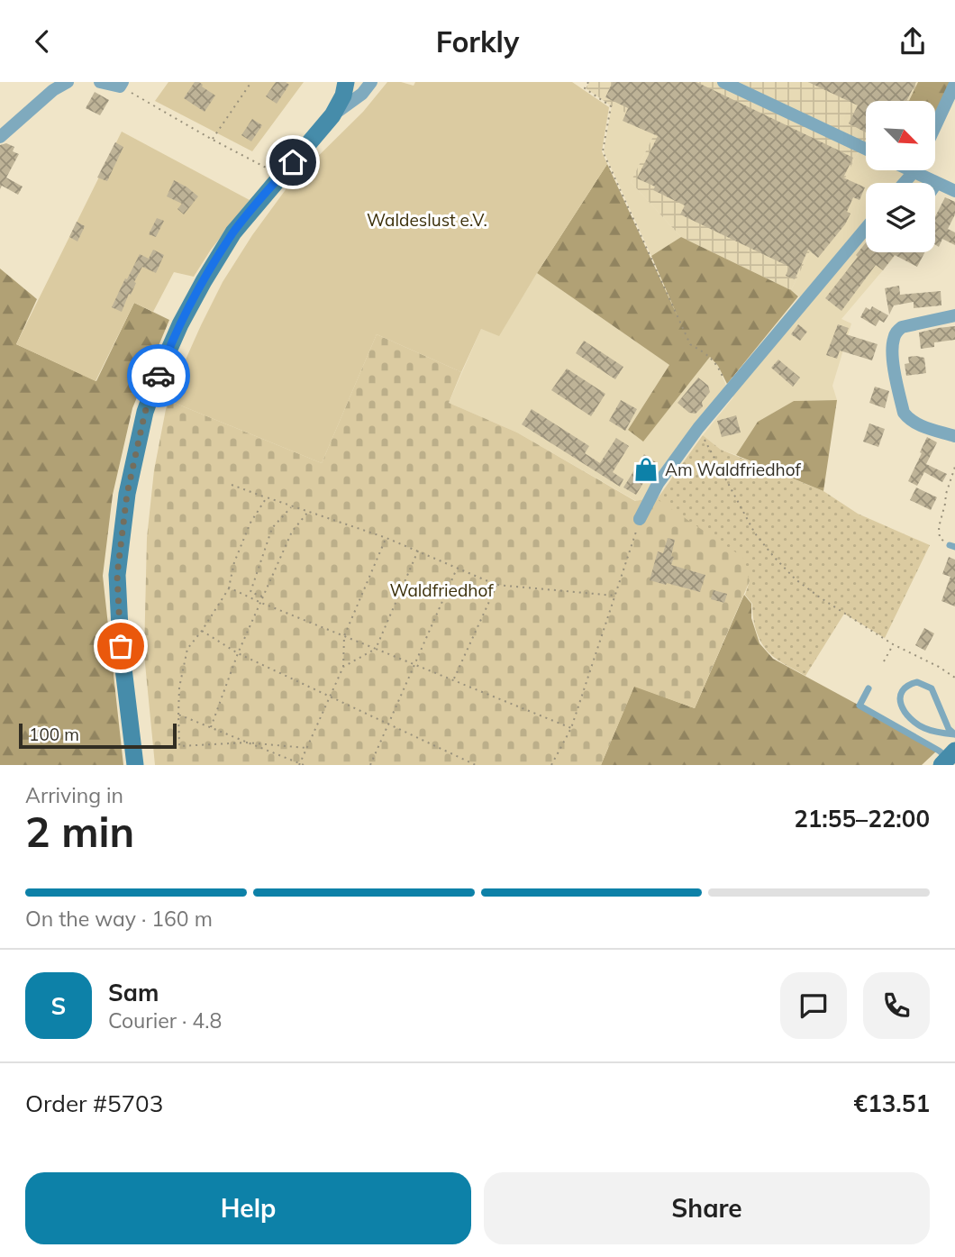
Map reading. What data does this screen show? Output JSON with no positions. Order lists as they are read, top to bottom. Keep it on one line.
{"parks":["Waldeslust e.V.","Waldfriedhof"],"places":{"shop":["Am Waldfriedhof"]},"scale_bar":"100 m","north":"bottom right","page":{"header":"Forkly","scale":"100 m","heading":["2 min","Arriving in","21:55–22:00"],"panel":["Sam","Courier · 4.8","Order #5703","€13.51"],"bar":"On the way · 160 m","round":"S","buttons":["Help","Share"]}}
